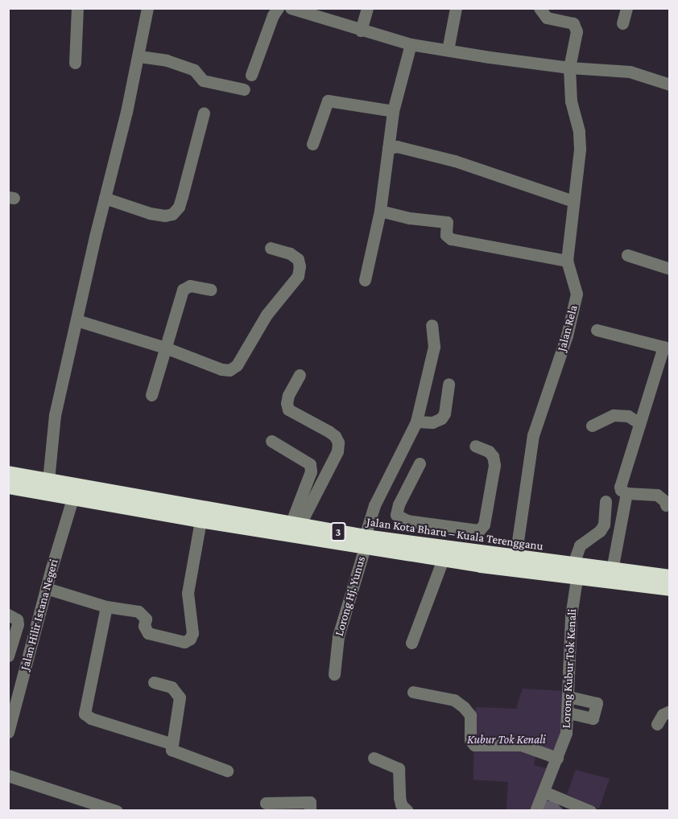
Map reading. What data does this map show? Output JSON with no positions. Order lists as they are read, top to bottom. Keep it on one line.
{"streets":{"highway":["3","Jalan Kota Bharu – Kuala Terengganu"],"street":["Jalan Rela","Lorong Hj. Yunus","Jalan Hilir Istana Negeri","Lorong Kubur Tok Kenali"]},"crossings":[["Jalan Rela","Jalan Kota Bharu – Kuala Terengganu"],["Jalan Kota Bharu – Kuala Terengganu","Lorong Hj. Yunus"],["Jalan Kota Bharu – Kuala Terengganu","Jalan Hilir Istana Negeri"],["Jalan Kota Bharu – Kuala Terengganu","Lorong Kubur Tok Kenali"]],"parks":["Kubur Tok Kenali"]}
